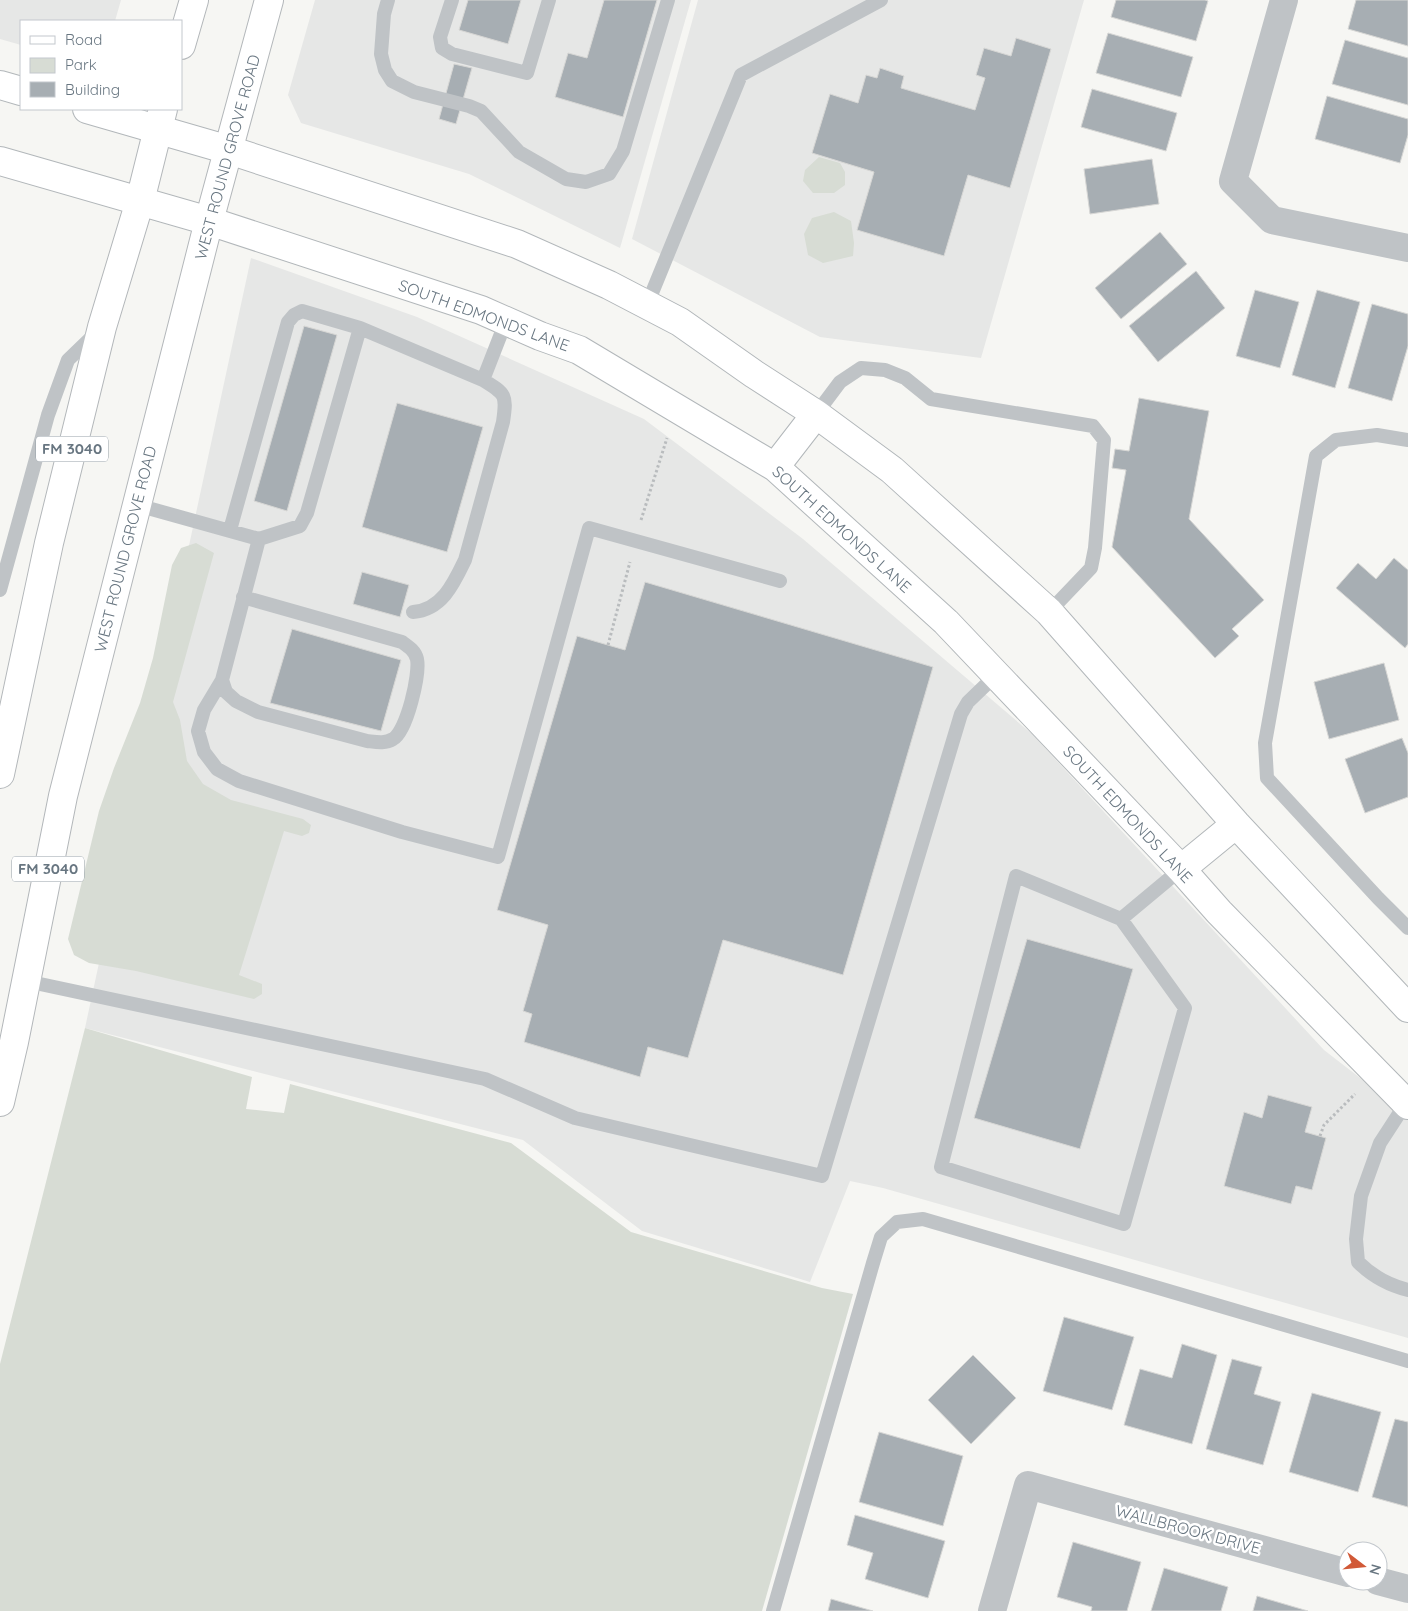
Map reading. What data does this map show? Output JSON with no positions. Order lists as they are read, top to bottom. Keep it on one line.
{"streets":{"main road":["WEST ROUND GROVE ROAD","SOUTH EDMONDS LANE","FM 3040"],"street":["WALLBROOK DRIVE"]},"crossings":[["WEST ROUND GROVE ROAD","SOUTH EDMONDS LANE"],["SOUTH EDMONDS LANE","FM 3040"]],"legend":["Road","Park","Building"],"north":"right"}
